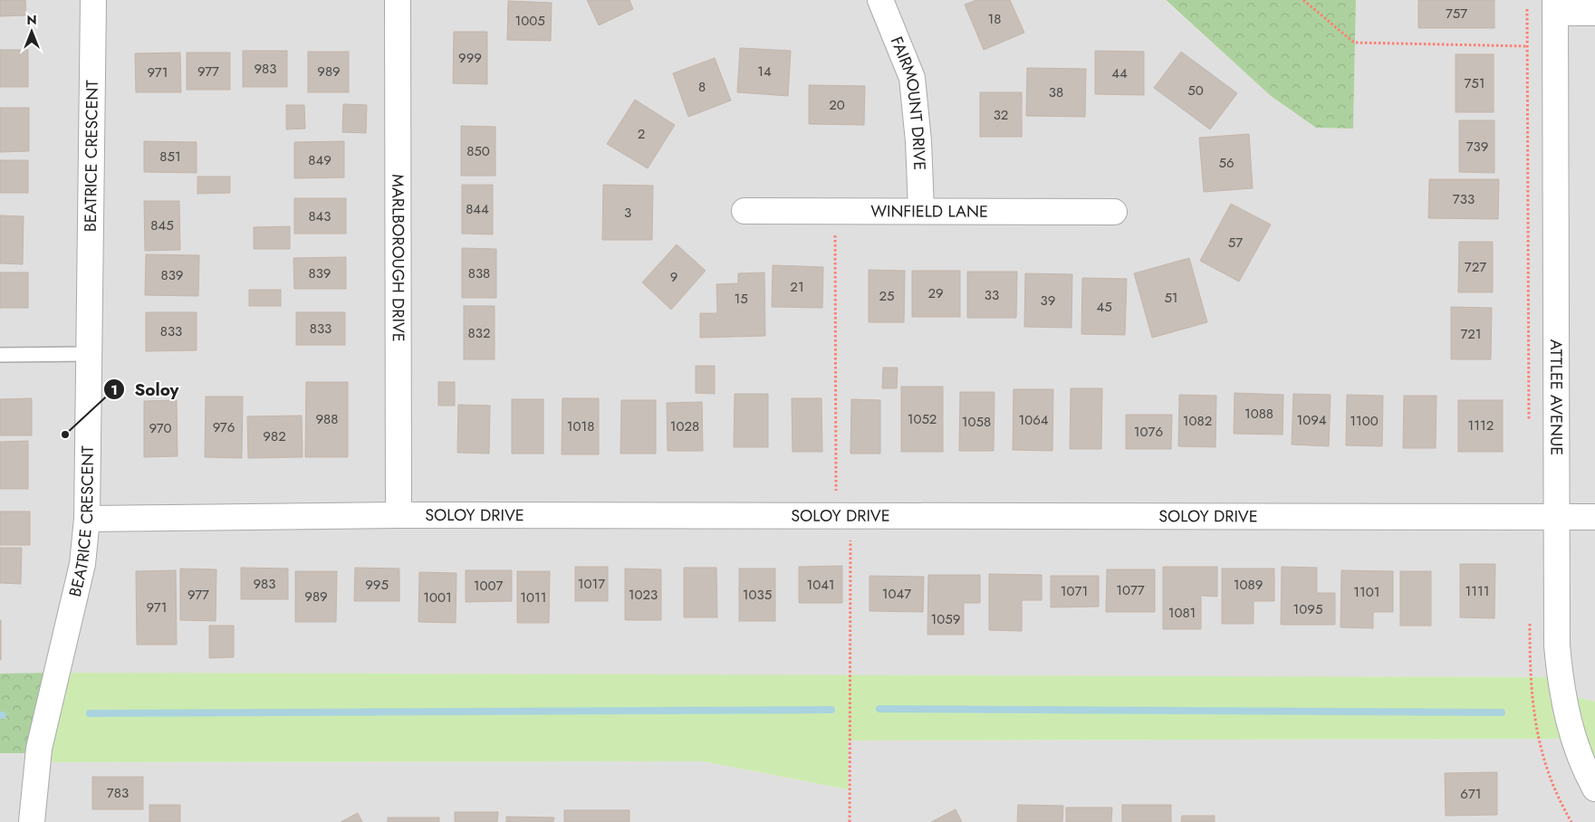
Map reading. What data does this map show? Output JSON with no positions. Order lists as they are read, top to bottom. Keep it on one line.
{"streets":{"street":["FAIRMOUNT DRIVE","BEATRICE CRESCENT","WINFIELD LANE","MARLBOROUGH DRIVE","ATTLEE AVENUE","SOLOY DRIVE"]},"crossings":[["FAIRMOUNT DRIVE","WINFIELD LANE"],["BEATRICE CRESCENT","SOLOY DRIVE"],["MARLBOROUGH DRIVE","SOLOY DRIVE"],["ATTLEE AVENUE","SOLOY DRIVE"]],"places":["Soloy"],"house_numbers":["757","18","1005","999","983","977","989","14","971","44","751","8","50","38","20","32","2","739","850","851","849","56","733","844","3","843","845","57","727","839","838","839","9","21","29","33","25","51","15","39","45","833","833","832","721","1088","988","1052","1064","1094","1082","1100","1058","1112","1018","1028","976","970","1076","982","983","1017","995","1041","1089","1007","1077","1071","1111","1101","1047","977","1023","1035","989","1001","1011","971","1095","1081","1059","783","671"],"north":"top"}
